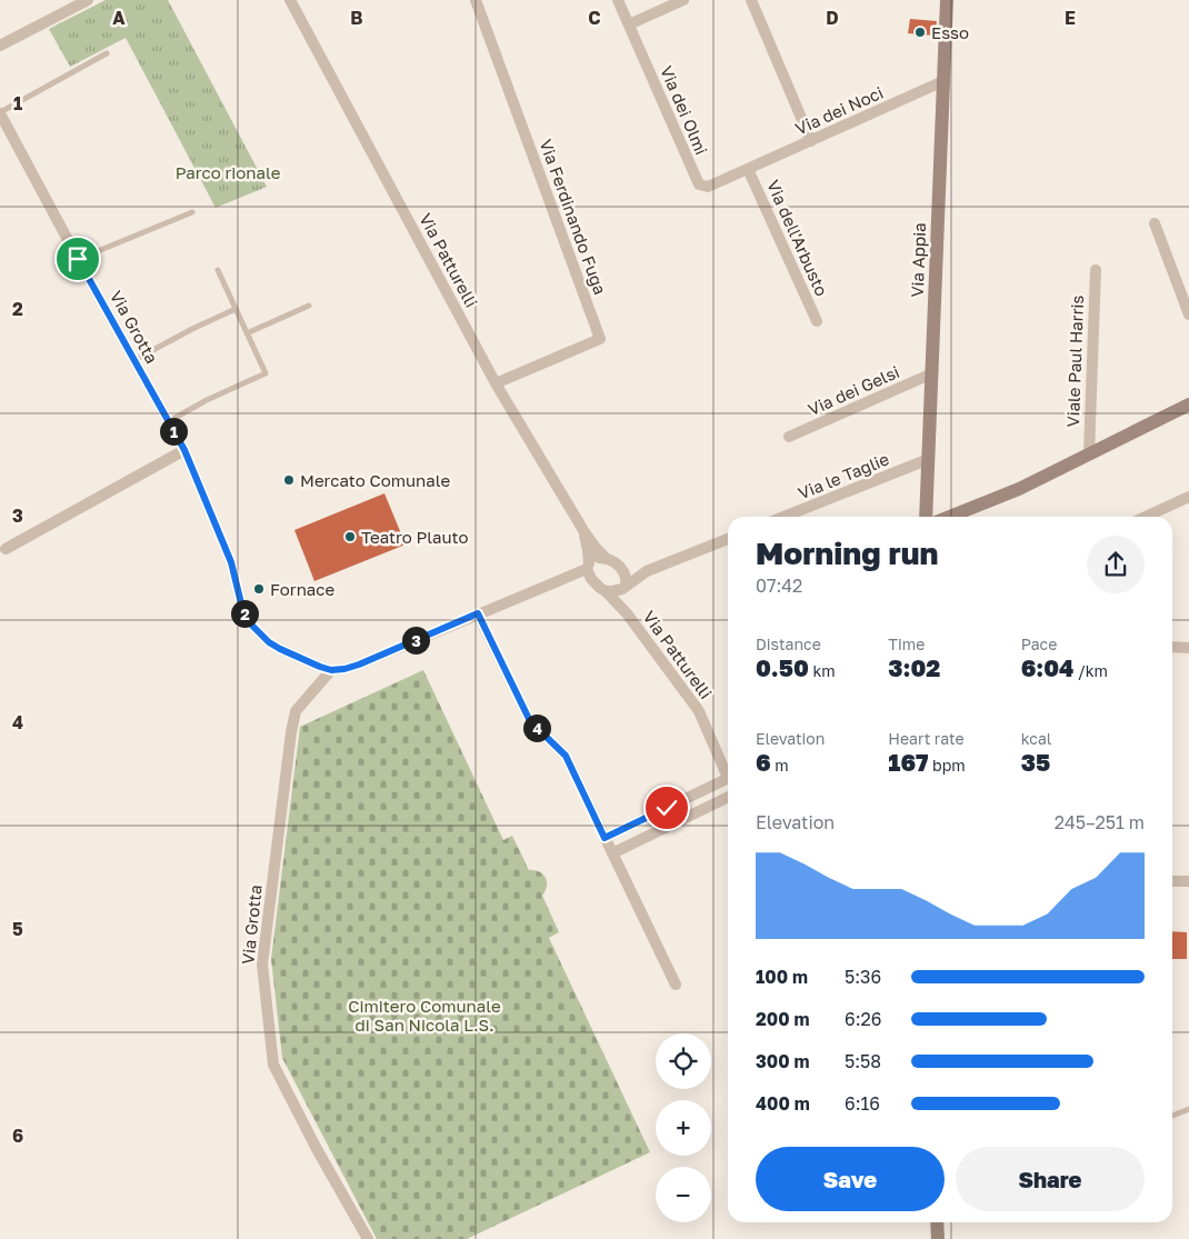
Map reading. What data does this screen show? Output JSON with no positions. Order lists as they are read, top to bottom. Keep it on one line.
{"streets":{"street":["Via dei Olmi","Via dei Noci","Via Ferdinando Fuga","Via dell'Arbusto","Via Patturelli","Via Appia","Via Grotta","Viale Paul Harris","Via dei Gelsi","Via le Taglie"]},"crossings":[["Via dei Olmi","Via dei Noci"],["Via dei Olmi","Via dell'Arbusto"],["Via dei Noci","Via dell'Arbusto"],["Via dei Noci","Via Appia"],["Via Ferdinando Fuga","Via Patturelli"],["Via Appia","Via dei Gelsi"],["Via Appia","Via le Taglie"]],"parks":["Parco rionale","Cimitero Comunale di San Nicola L.S."],"places":["Esso","Mercato Comunale","Teatro Plauto","Fornace"],"page":{"pins":["1","2","3","4"],"heading":["Morning run","07:42"],"stats":[["Distance","0.50 km"],["Time","3:02"],["Pace","6:04 /km"],["Elevation","6 m"],["Heart rate","167 bpm"],["kcal","35"]],"chart":["Elevation","245–251 m"],"list":[{"name":"100 m","note":"5:36"},{"name":"200 m","note":"6:26"},{"name":"300 m","note":"5:58"},{"name":"400 m","note":"6:16"}],"map_buttons":["+","−"],"buttons":["Save","Share"]},"grid":{"columns":["A","B","C","D","E"],"rows":["1","2","3","4","5","6"]}}
